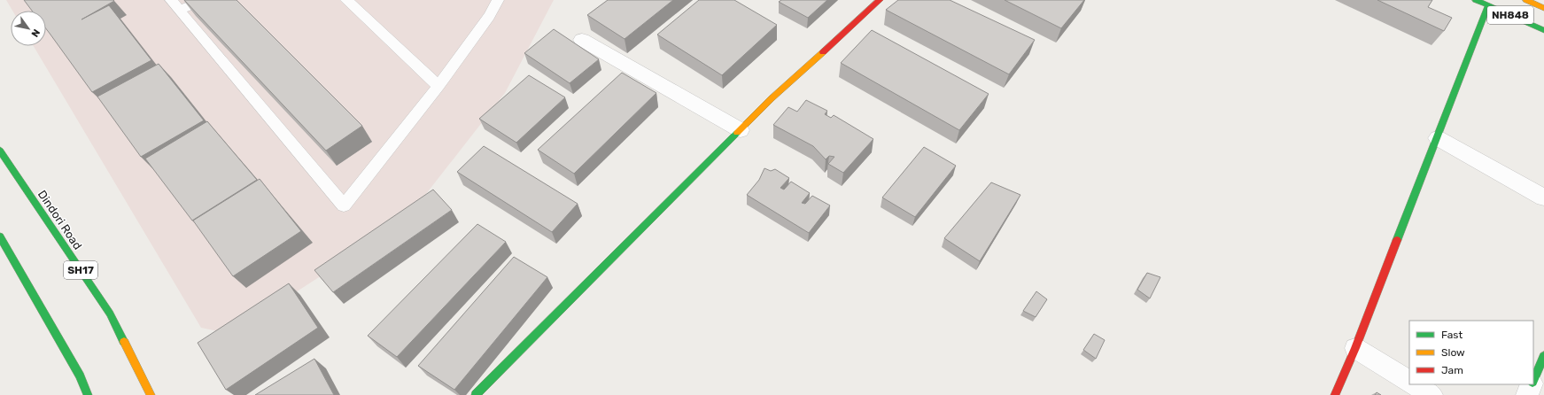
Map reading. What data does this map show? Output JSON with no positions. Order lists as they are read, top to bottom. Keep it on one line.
{"streets":{"main road":["NH848","Dindori Road","SH17"]},"legend":["Fast","Slow","Jam"],"north":"bottom right"}
